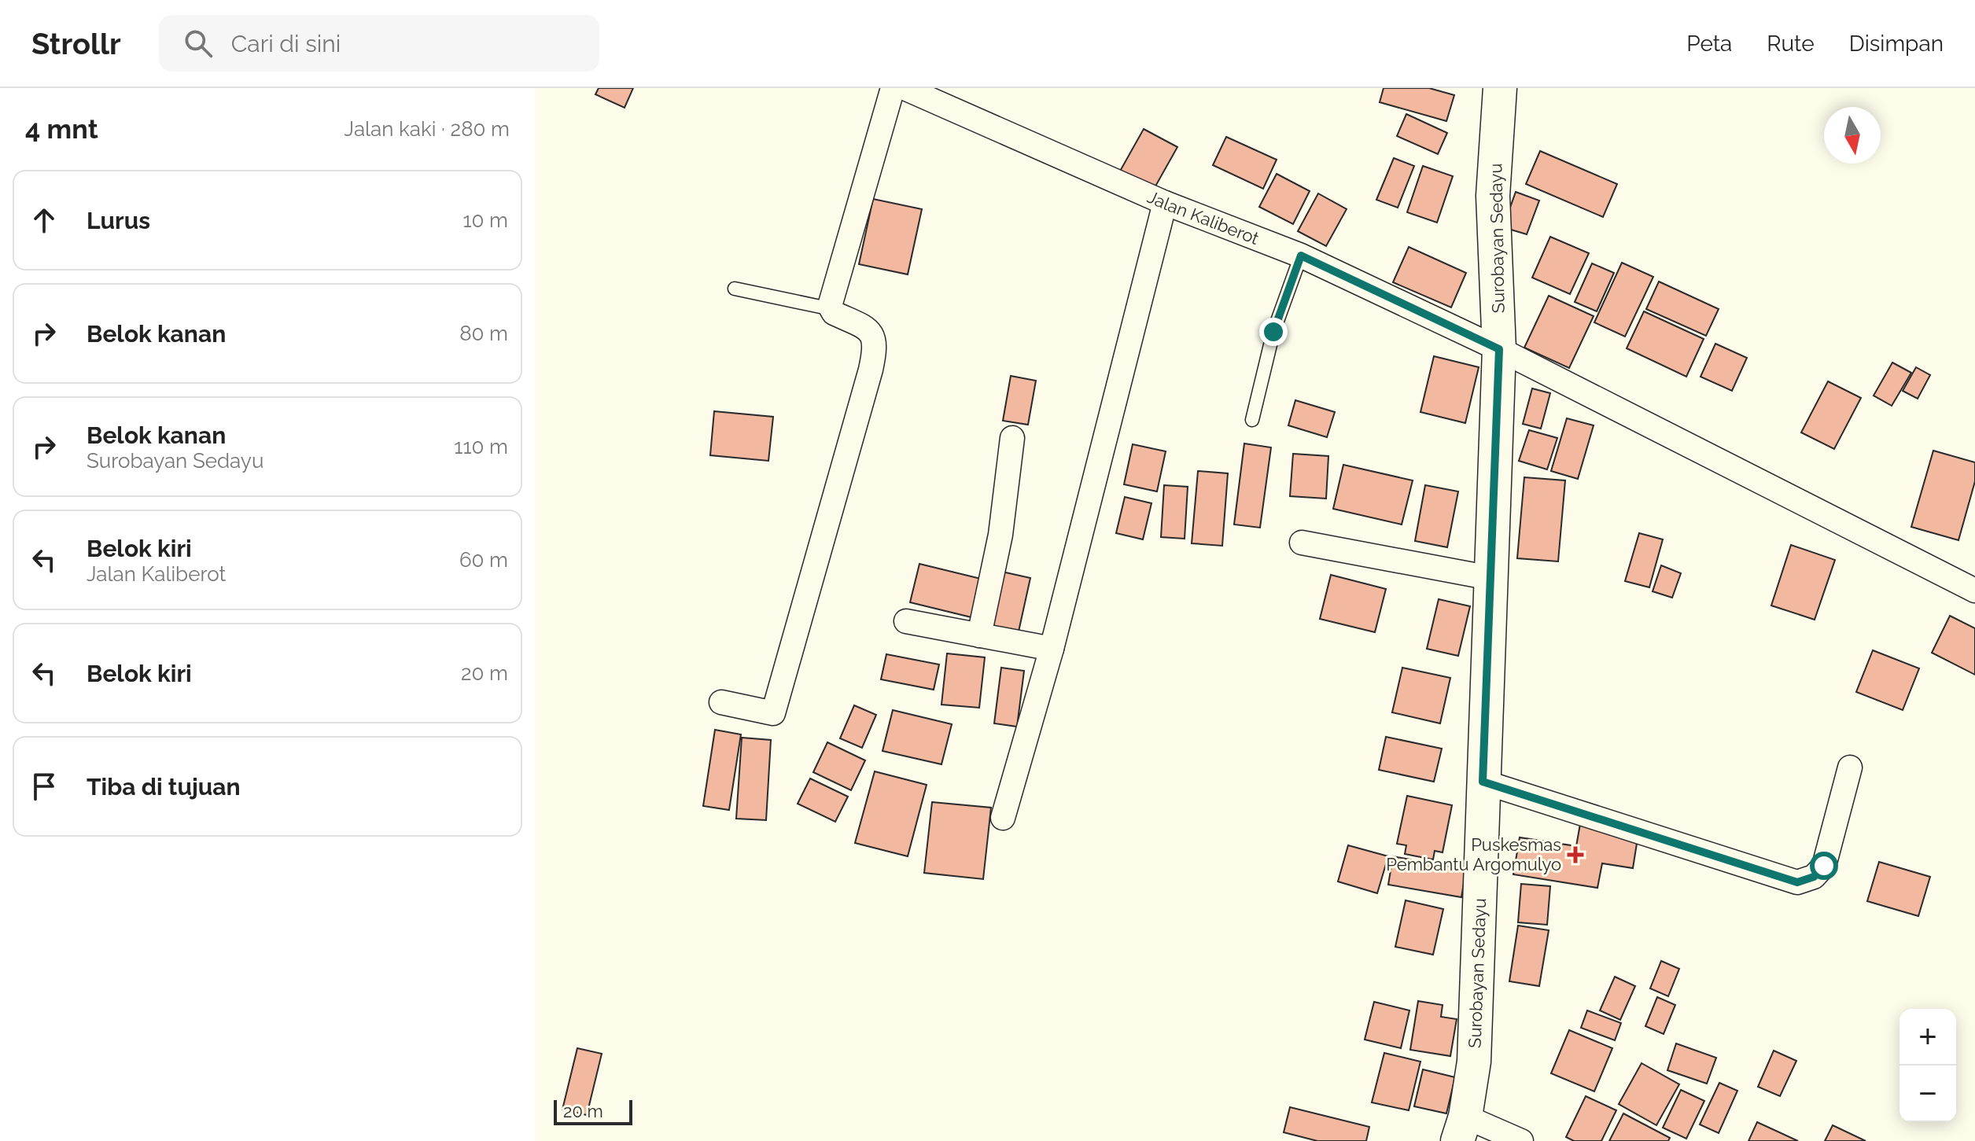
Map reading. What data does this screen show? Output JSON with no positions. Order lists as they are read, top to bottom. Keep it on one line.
{"streets":{"main road":["Surobayan Sedayu"],"street":["Jalan Kaliberot"]},"crossings":[["Jalan Kaliberot","Surobayan Sedayu"]],"places":{"health":["Puskesmas Pembantu Argomulyo"]},"scale_bar":"20 m","north":"bottom","page":{"header":"Strollr","search":"Cari di sini","nav":["Peta","Rute","Disimpan"],"heading":["4 mnt","Jalan kaki · 280 m"],"list":[["Lurus","10 m"],["Belok kanan","80 m"],["Belok kanan","Surobayan Sedayu","110 m"],["Belok kiri","Jalan Kaliberot","60 m"],["Belok kiri","20 m"],"Tiba di tujuan"],"map_buttons":["+","−"],"scale":"20 m"}}
